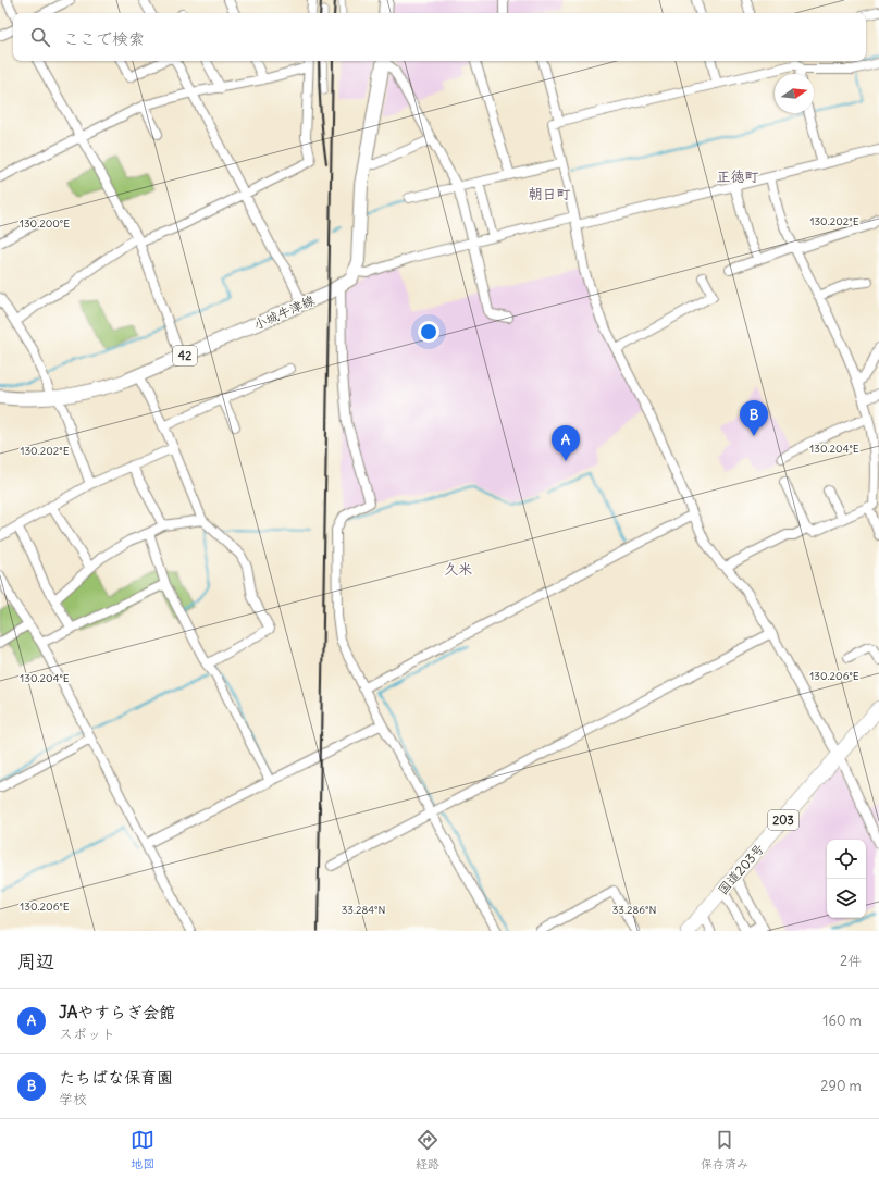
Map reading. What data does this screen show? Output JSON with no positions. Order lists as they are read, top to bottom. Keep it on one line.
{"streets":{"highway":["203","国道203号"],"main road":["小城牛津線","42"]},"districts":["正徳町","朝日町","久米"],"north":"right","page":{"search":"ここで検索","pins":["B","A"],"heading":["周辺","2件"],"list":[{"mark":"A","name":"JAやすらぎ会館","note":"スポット","value":"160 m"},{"mark":"B","name":"たちばな保育園","note":"学校","value":"290 m"}],"nav":["地図","経路","保存済み"]},"coordinates":["130.202°E","130.200°E","130.204°E","130.206°E","33.284°N","33.286°N"]}
